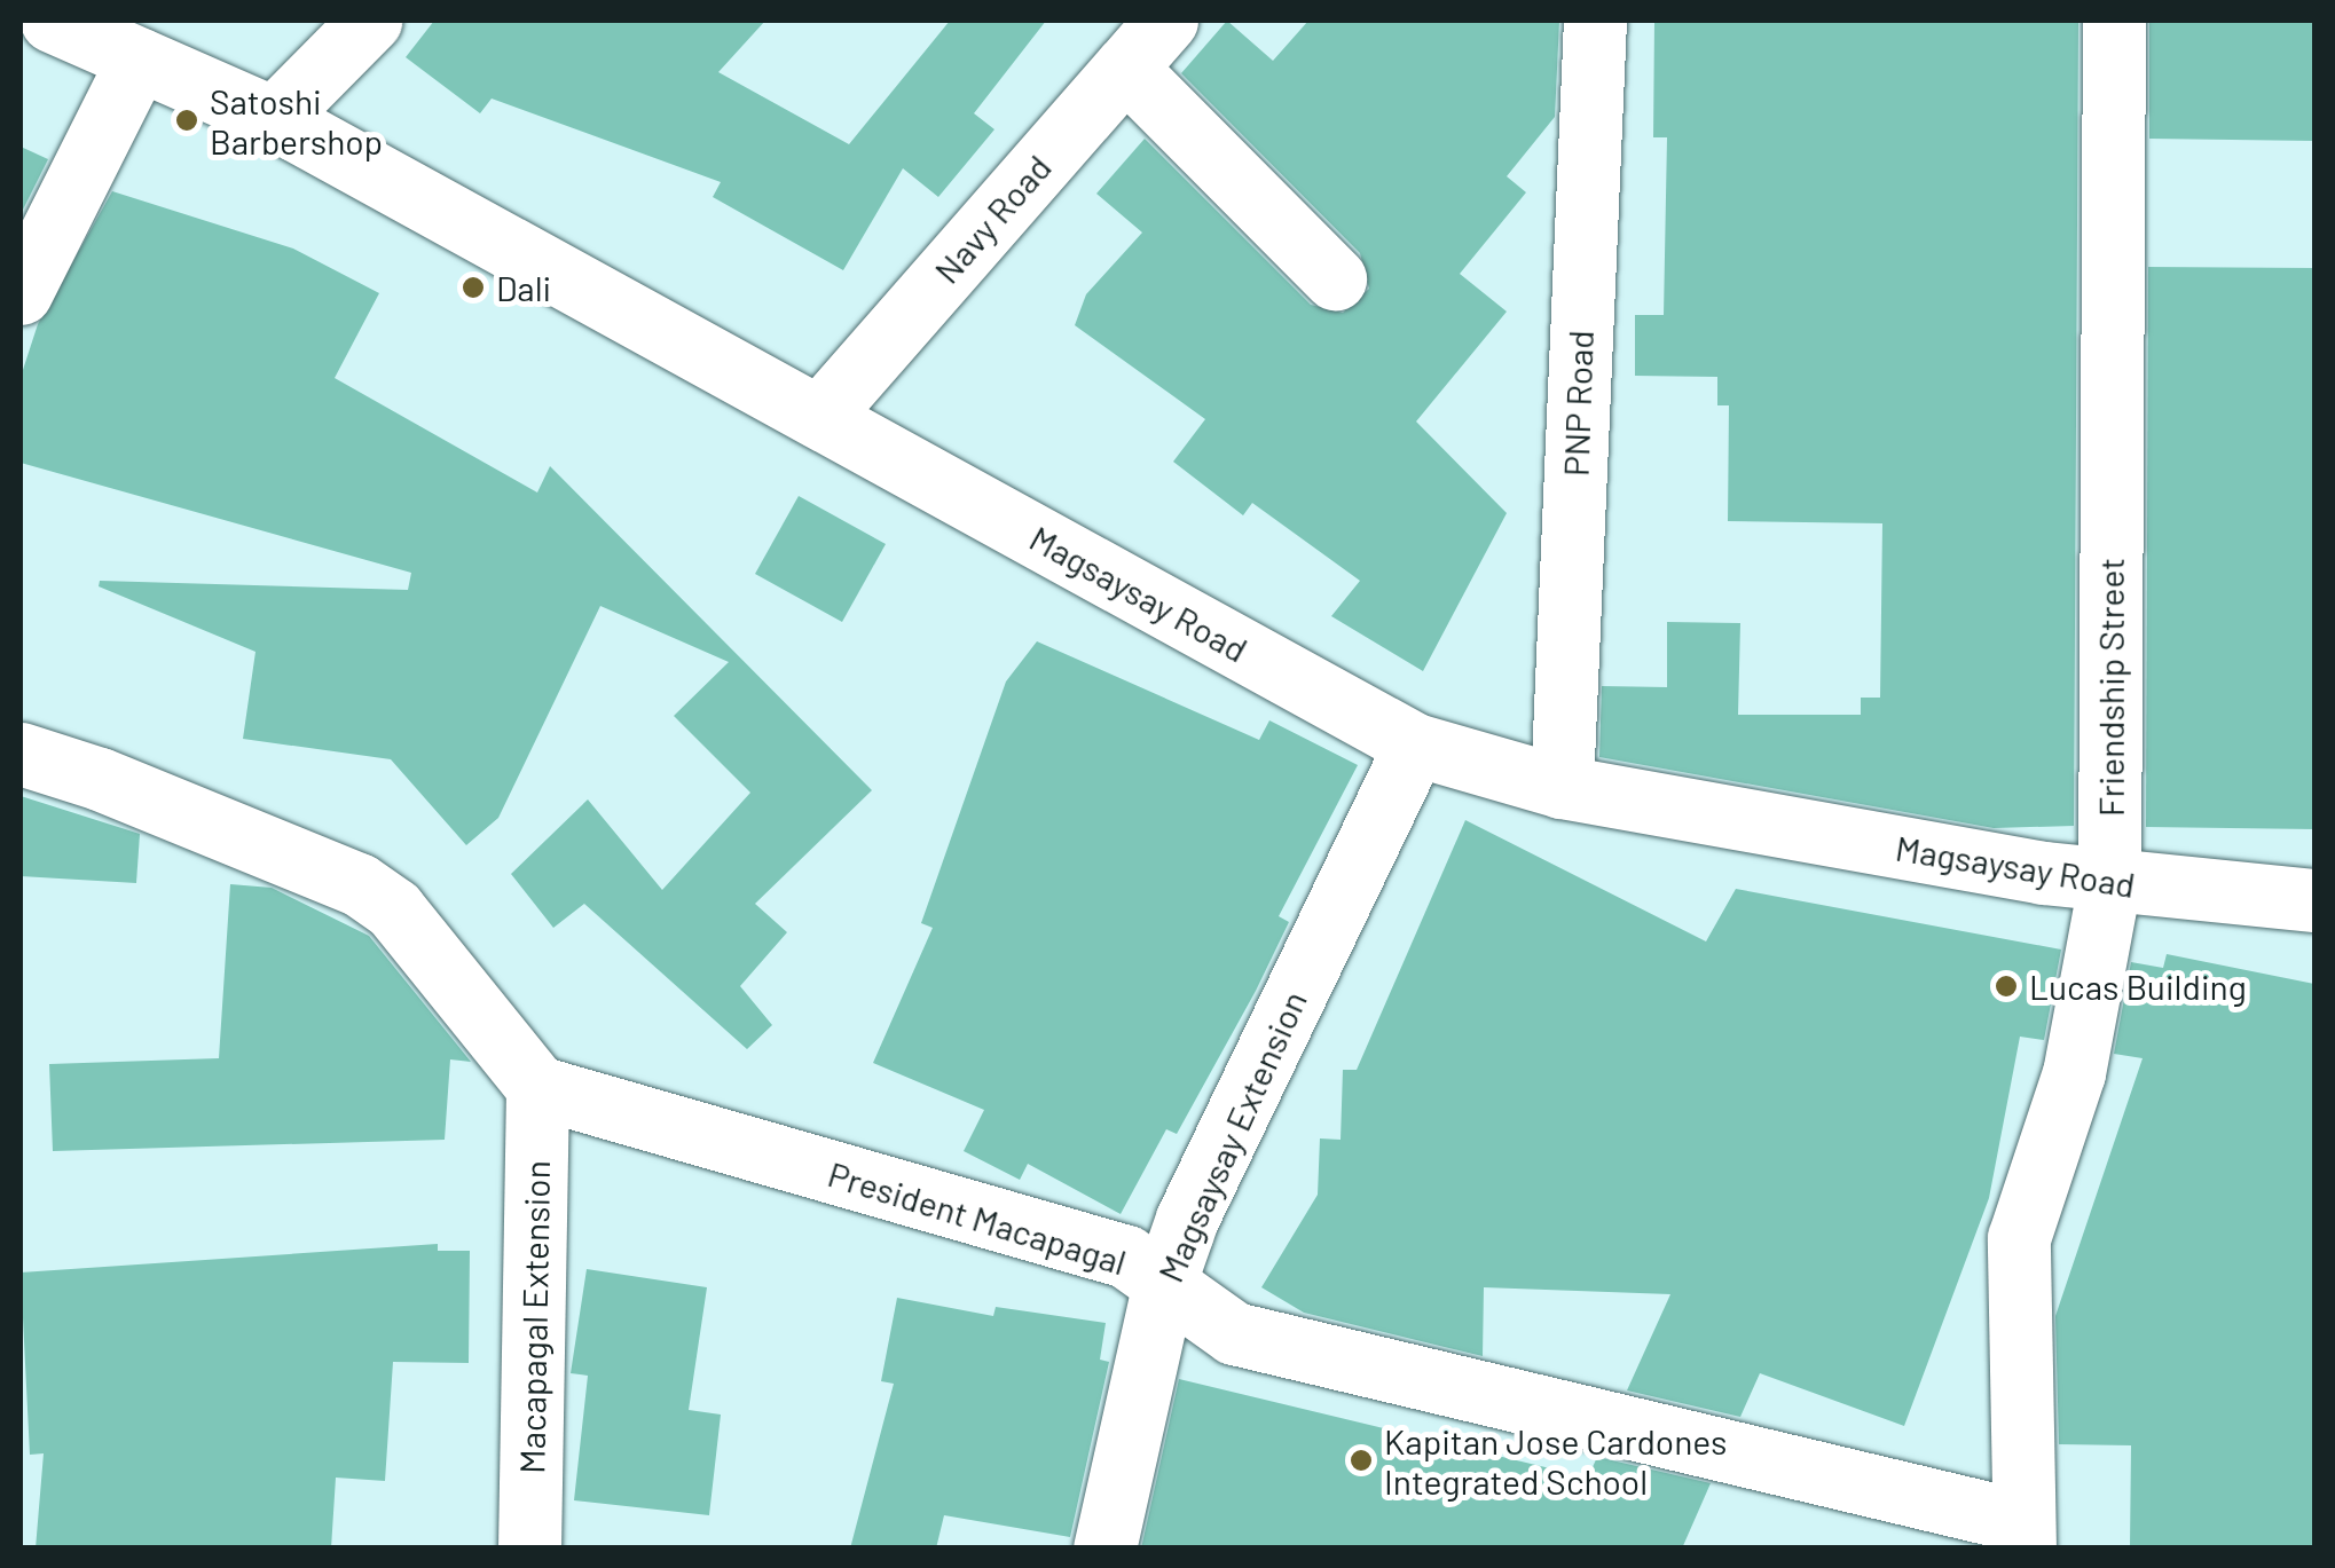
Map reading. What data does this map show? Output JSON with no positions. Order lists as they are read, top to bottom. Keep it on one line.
{"streets":{"street":["Navy Road","PNP Road","Magsaysay Road","Friendship Street","Magsaysay Extension","President Macapagal","Macapagal Extension"]},"crossings":[["Navy Road","Magsaysay Road"],["PNP Road","Magsaysay Road"],["Magsaysay Road","Friendship Street"],["Magsaysay Road","Magsaysay Extension"],["Friendship Street","President Macapagal"],["Magsaysay Extension","President Macapagal"],["President Macapagal","Macapagal Extension"]],"places":["Satoshi Barbershop","Dali","Lucas Building","Kapitan Jose Cardones Integrated School"]}
